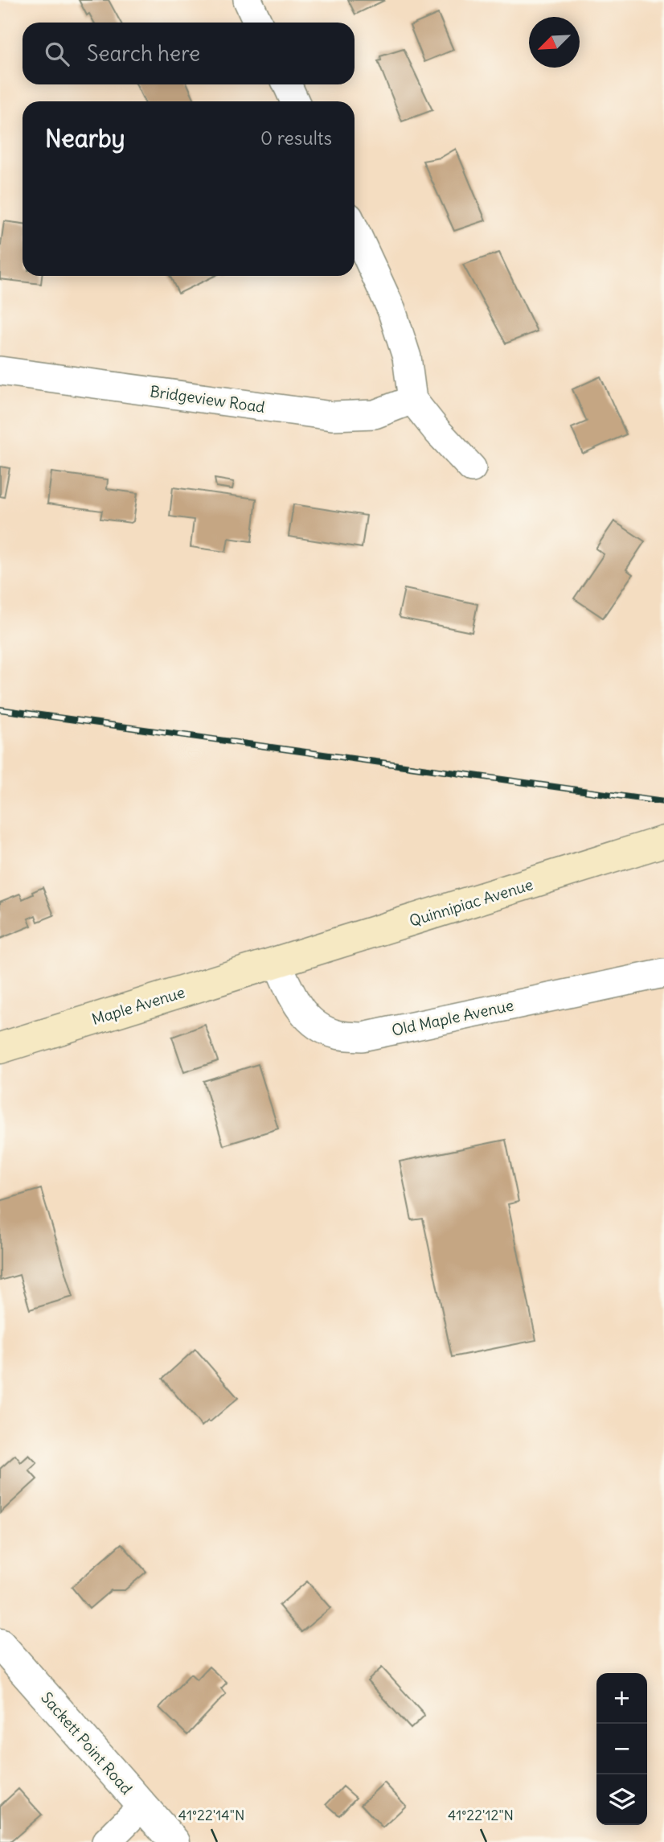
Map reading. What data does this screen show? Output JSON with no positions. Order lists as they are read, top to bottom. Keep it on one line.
{"streets":{"main road":["Quinnipiac Avenue","Maple Avenue"],"street":["Bridgeview Road","Old Maple Avenue","Sackett Point Road"]},"crossings":[["Quinnipiac Avenue","Maple Avenue"],["Quinnipiac Avenue","Old Maple Avenue"],["Maple Avenue","Old Maple Avenue"]],"north":"bottom left","page":{"search":"Search here","heading":["Nearby","0 results"],"map_buttons":["+","−"]},"coordinates":["41°22'14\"N","41°22'12\"N"]}
